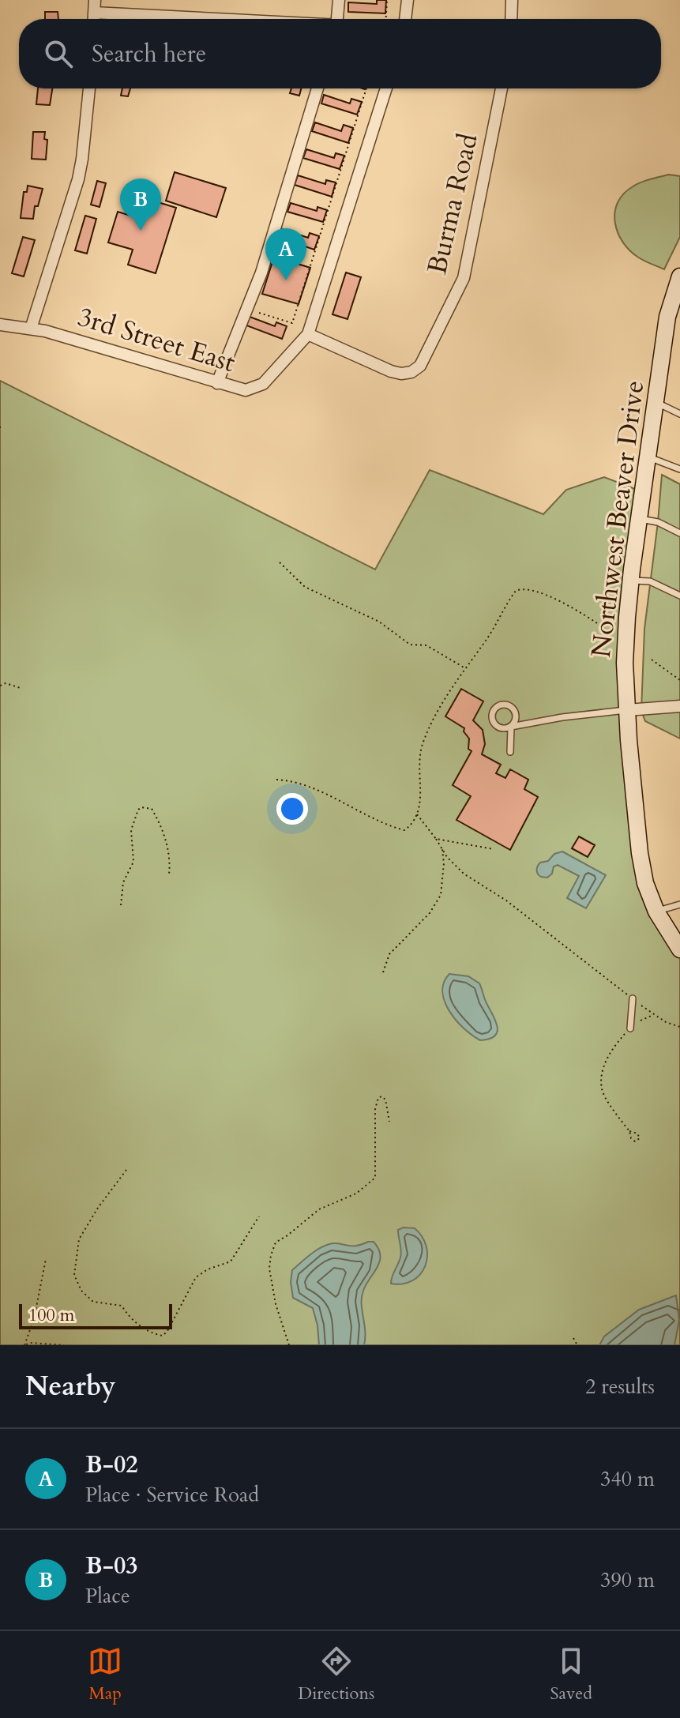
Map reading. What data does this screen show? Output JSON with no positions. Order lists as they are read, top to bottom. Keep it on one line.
{"streets":{"main road":["Northwest Beaver Drive"],"street":["Burma Road","3rd Street East"]},"crossings":[["Burma Road","3rd Street East"]],"scale_bar":"100 m","page":{"search":"Search here","pins":["B","A"],"scale":"100 m","heading":["Nearby","2 results"],"list":[{"mark":"A","name":"B-02","note":"Place · Service Road","value":"340 m"},{"mark":"B","name":"B-03","note":"Place","value":"390 m"}],"nav":["Map","Directions","Saved"]}}
